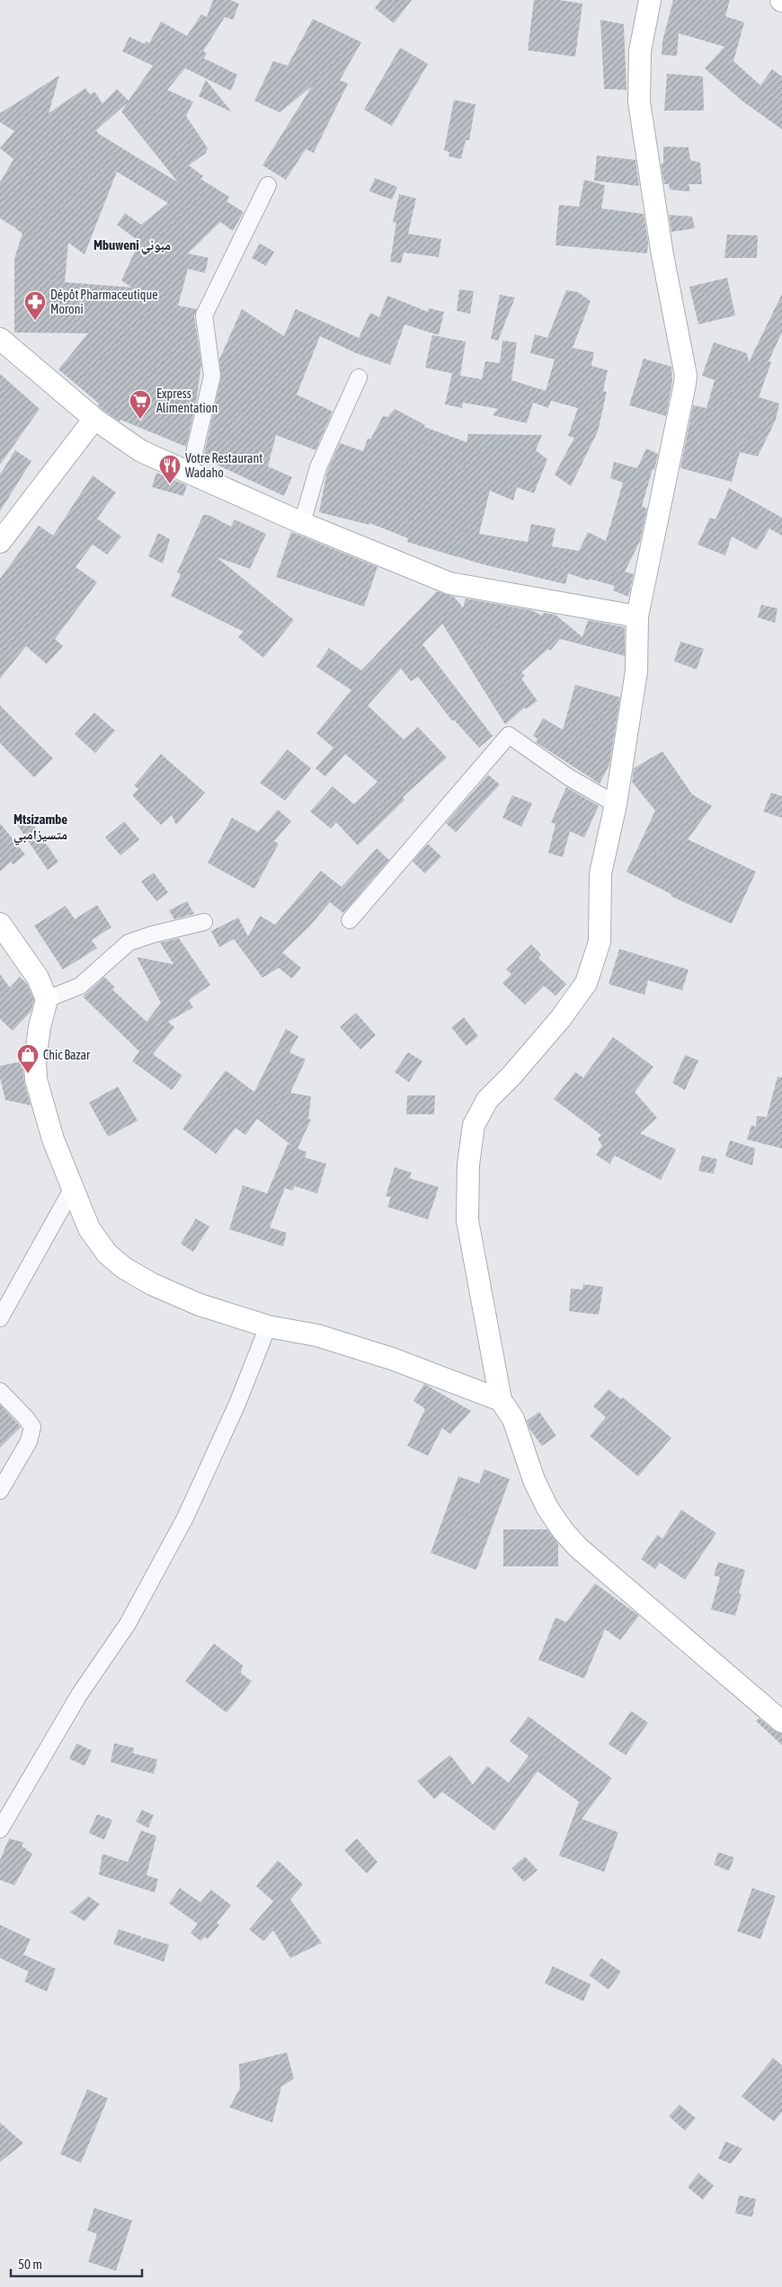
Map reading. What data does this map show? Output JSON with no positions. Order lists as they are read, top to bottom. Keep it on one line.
{"districts":["Mbuweni مبوني","Mtsizambe متسيزامبي"],"places":{"pharmacy":["Dépôt Pharmaceutique Moroni"],"supermarket":["Express Alimentation"],"restaurant":["Votre Restaurant Wadaho"],"shop":["Chic Bazar"]},"scale_bar":"50 m"}
